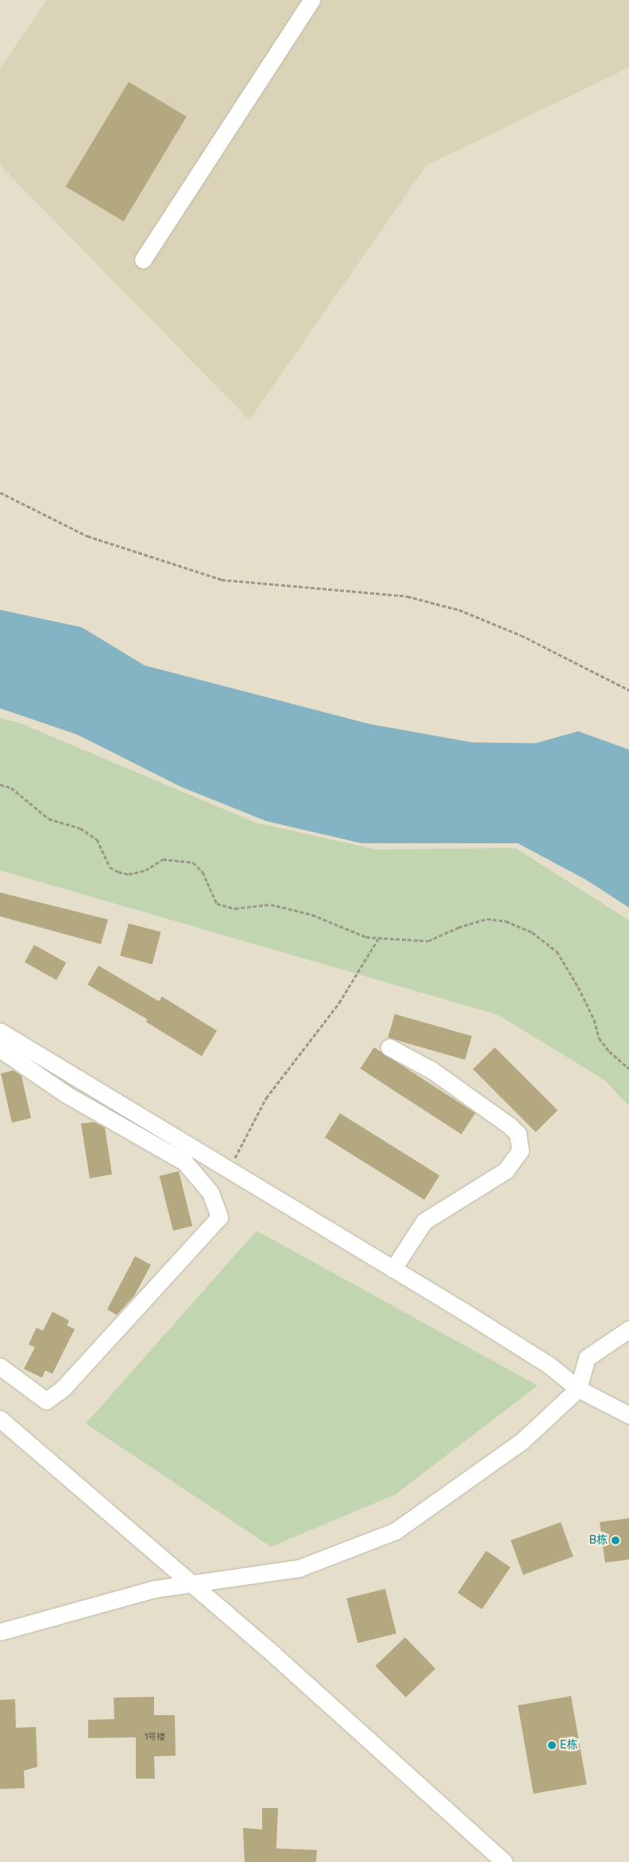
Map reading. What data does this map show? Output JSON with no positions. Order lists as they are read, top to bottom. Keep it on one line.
{"places":["B栋","E栋"],"house_numbers":["1号楼"]}
